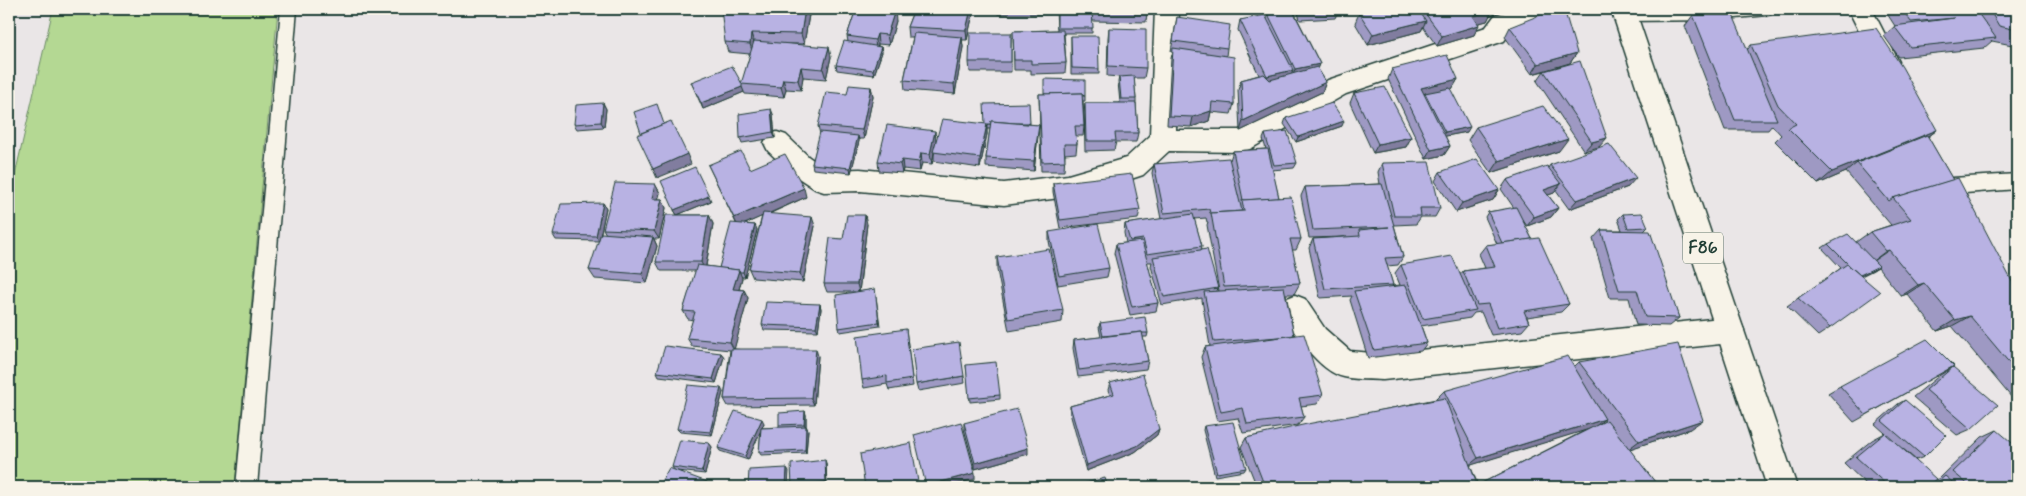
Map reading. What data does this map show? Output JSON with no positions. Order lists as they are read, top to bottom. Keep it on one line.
{"streets":{"street":["F86"]}}
